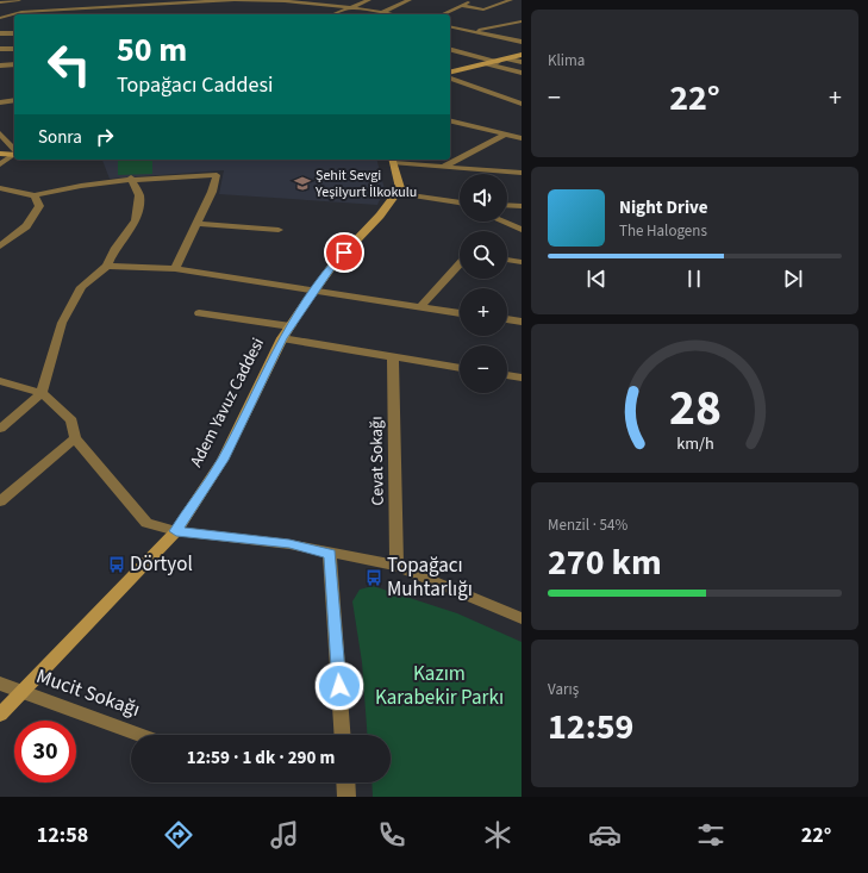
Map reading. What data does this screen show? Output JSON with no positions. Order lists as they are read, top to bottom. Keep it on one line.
{"streets":{"street":["Adem Yavuz Caddesi","Cevat Sokağı","Mucit Sokağı"]},"crossings":[["Adem Yavuz Caddesi","Mucit Sokağı"]],"parks":["Kazım Karabekir Parkı"],"places":{"school or university":["Şehit Sevgi Yeşilyurt İlkokulu"],"bus stop":["Dörtyol","Topağacı Muhtarlığı"]},"page":{"tile":["Klima",["Menzil · 54%","270 km"],["Varış","12:59"]],"turn":["50 m","Topağacı Caddesi"],"heat":["−","22°","+"],"then":"Sonra","map_buttons":["+","−"],"song":["Night Drive","The Halogens"],"limit":"30","trip":"12:59 · 1 dk · 290 m","tabs":["12:58","22°"],"gauge":["28","km/h"]}}
